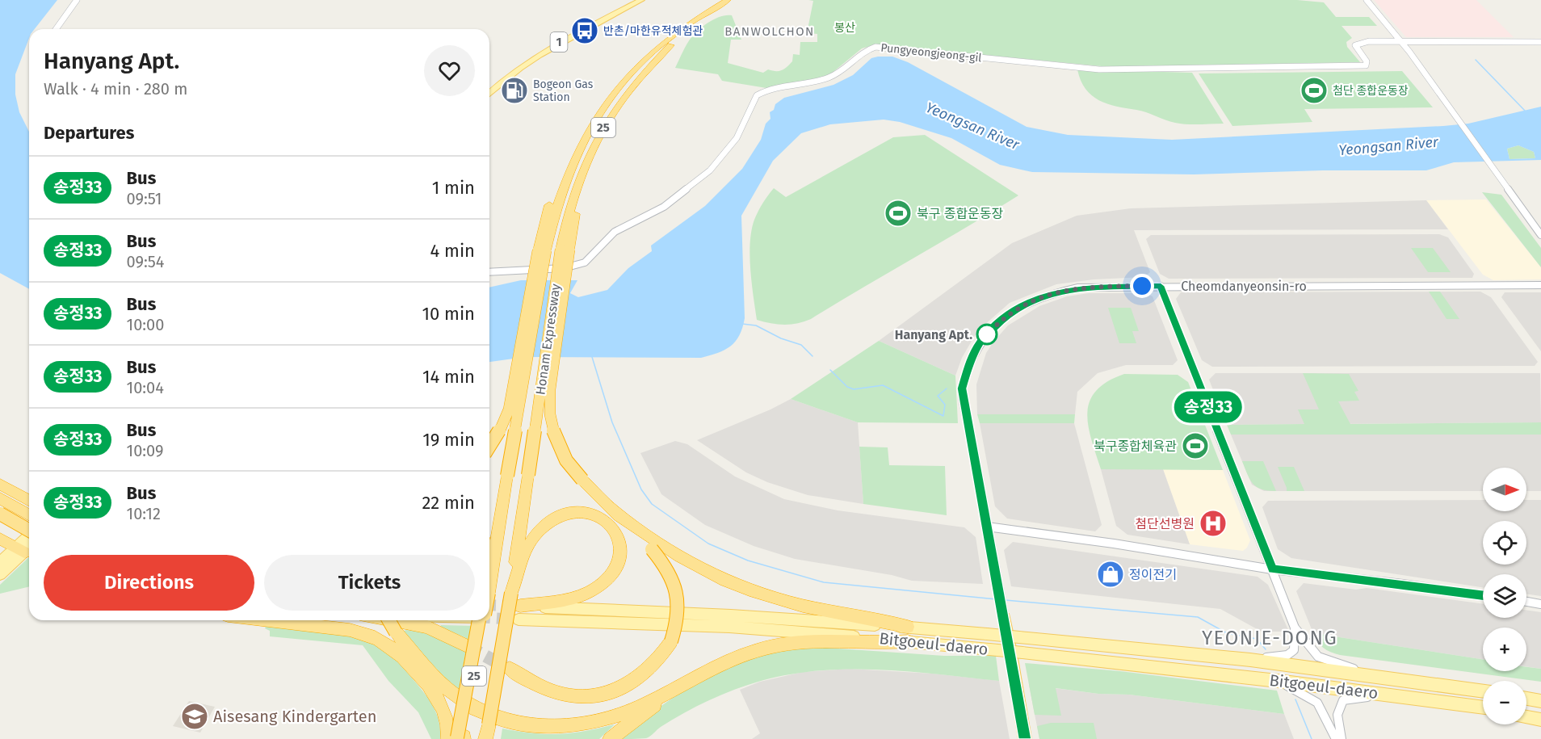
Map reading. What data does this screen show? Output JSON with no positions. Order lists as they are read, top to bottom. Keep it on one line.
{"streets":{"highway":["25","Honam Expressway"],"main road":["1","Bitgoeul-daero"],"street":["Pungyeongjeong-gil","Cheomdanyeonsin-ro"]},"districts":["BANWOLCHON","YEONJE-DONG"],"water":["Yeongsan River"],"parks":["봉산"],"places":{"bus stop":["반촌/마한유적체험관"],"fuel station":["Bogeon Gas Station"],"sports":["첨단 종합운동장","북구 종합운동장","북구종합체육관"],"other":["Hanyang Apt."],"hospital":["첨단선병원"],"shop":["정이전기"],"school or university":["Aisesang Kindergarten"]},"lines":["bus line 송정33"],"north":"right","page":{"on_map":"송정33","heading":[["Hanyang Apt.","Walk · 4 min · 280 m"],"Departures"],"list":[{"mark":"송정33","name":"Bus","note":"09:51","value":"1 min"},{"mark":"송정33","name":"Bus","note":"09:54","value":"4 min"},{"mark":"송정33","name":"Bus","note":"10:00","value":"10 min"},{"mark":"송정33","name":"Bus","note":"10:04","value":"14 min"},{"mark":"송정33","name":"Bus","note":"10:09","value":"19 min"},{"mark":"송정33","name":"Bus","note":"10:12","value":"22 min"}],"map_buttons":["+","−"],"buttons":["Directions","Tickets"]}}
